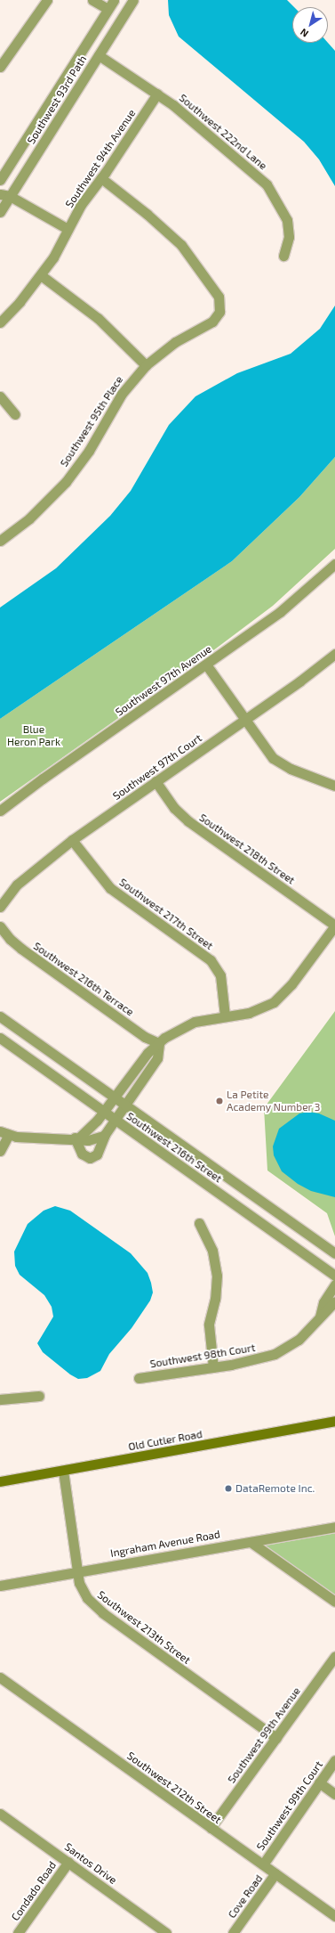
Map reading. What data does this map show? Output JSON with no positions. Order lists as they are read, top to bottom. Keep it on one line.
{"streets":{"main road":["Old Cutler Road"],"street":["Southwest 93rd Path","Southwest 222nd Lane","Southwest 94th Avenue","Southwest 95th Place","Southwest 97th Avenue","Southwest 97th Court","Southwest 218th Street","Southwest 217th Street","Southwest 216th Terrace","Southwest 216th Street","Southwest 98th Court","Ingraham Avenue Road","Southwest 213th Street","Southwest 99th Avenue","Southwest 212th Street","Southwest 99th Court","Santos Drive","Condado Road","Cove Road"]},"crossings":[["Southwest 93rd Path","Southwest 222nd Lane"],["Southwest 222nd Lane","Southwest 94th Avenue"],["Southwest 94th Avenue","Southwest 95th Place"],["Southwest 97th Court","Southwest 218th Street"],["Southwest 97th Court","Southwest 217th Street"],["Old Cutler Road","Southwest 213th Street"],["Ingraham Avenue Road","Southwest 213th Street"],["Southwest 213th Street","Southwest 99th Avenue"],["Southwest 99th Avenue","Southwest 212th Street"],["Southwest 212th Street","Southwest 99th Court"],["Southwest 212th Street","Cove Road"],["Santos Drive","Condado Road"]],"parks":["Blue Heron Park"],"places":["La Petite Academy Number 3","DataRemote Inc."],"north":"bottom left"}
